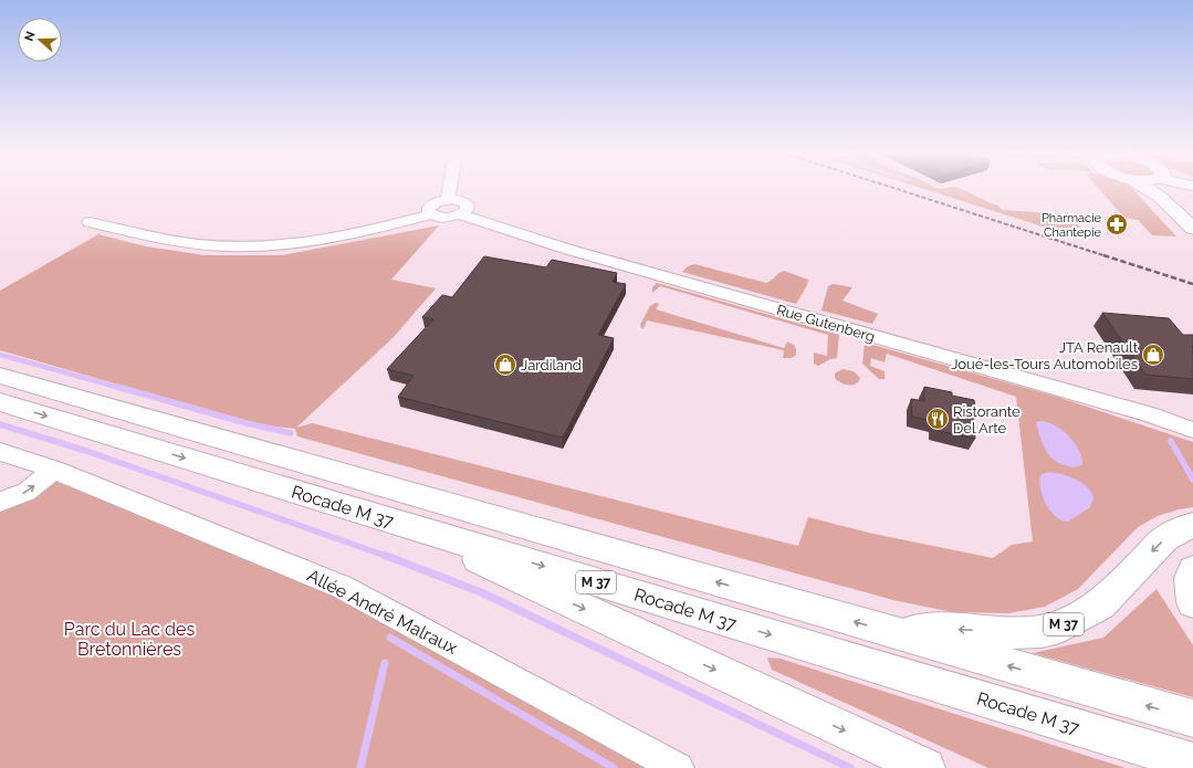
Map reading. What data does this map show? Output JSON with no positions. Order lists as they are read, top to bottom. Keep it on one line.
{"streets":{"main road":["Rocade M 37","M 37"],"street":["Rue Gutenberg","Allée André Malraux"]},"crossings":[["Rocade M 37","M 37"]],"parks":["Parc du Lac des Bretonnières"],"places":{"pharmacy":["Pharmacie Chantepie"],"shop":["JTA Renault Joué-les-Tours Automobiles","Jardiland"],"restaurant":["Ristorante Del Arte"]},"north":"left"}
